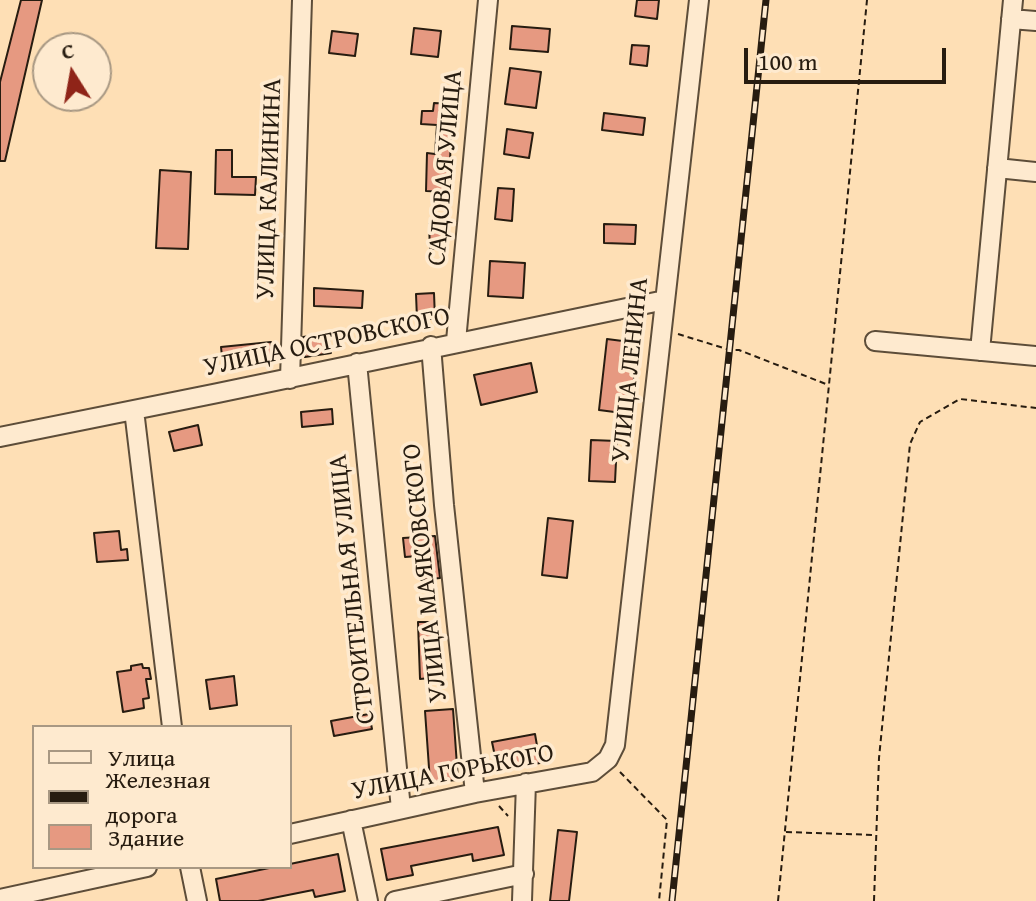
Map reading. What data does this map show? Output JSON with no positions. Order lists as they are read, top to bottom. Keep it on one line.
{"streets":{"street":["САДОВАЯ УЛИЦА","УЛИЦА КАЛИНИНА","УЛИЦА ОСТРОВСКОГО","УЛИЦА ЛЕНИНА","УЛИЦА МАЯКОВСКОГО","СТРОИТЕЛЬНАЯ УЛИЦА","УЛИЦА ГОРЬКОГО"]},"crossings":[["САДОВАЯ УЛИЦА","УЛИЦА ОСТРОВСКОГО"],["УЛИЦА КАЛИНИНА","УЛИЦА ОСТРОВСКОГО"],["УЛИЦА ОСТРОВСКОГО","УЛИЦА ЛЕНИНА"],["УЛИЦА ОСТРОВСКОГО","УЛИЦА МАЯКОВСКОГО"],["УЛИЦА ОСТРОВСКОГО","СТРОИТЕЛЬНАЯ УЛИЦА"],["УЛИЦА ЛЕНИНА","УЛИЦА ГОРЬКОГО"],["УЛИЦА МАЯКОВСКОГО","УЛИЦА ГОРЬКОГО"],["СТРОИТЕЛЬНАЯ УЛИЦА","УЛИЦА ГОРЬКОГО"]],"legend":["Улица","Железная дорога","Здание"],"scale_bar":"100 m","north":"top"}
